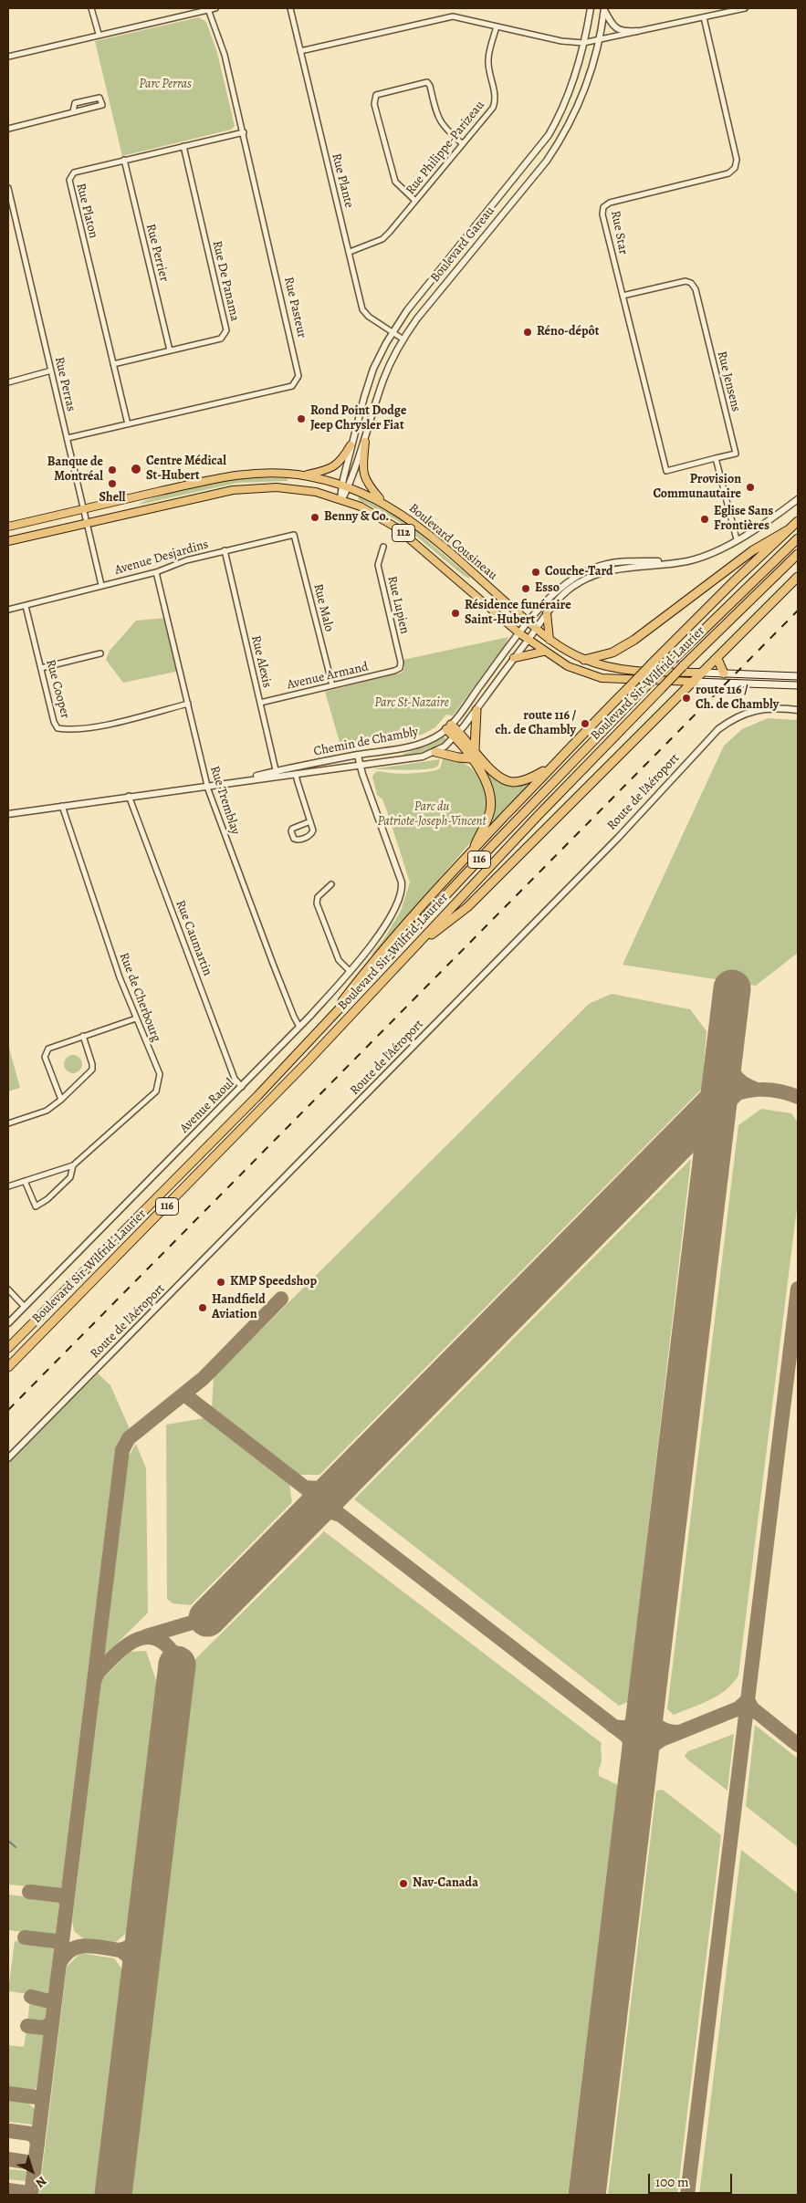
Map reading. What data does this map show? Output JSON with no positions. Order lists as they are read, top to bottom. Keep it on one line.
{"streets":{"highway":["Boulevard Sir-Wilfrid-Laurier","116"],"main road":["112","Boulevard Cousineau"],"street":["Rue Philippe-Parizeau","Rue Plante","Rue Platon","Rue Star","Boulevard Gareau","Rue Perrier","Rue De Panama","Rue Pasteur","Rue Jensens","Rue Perras","Avenue Desjardins","Rue Lupien","Rue Malo","Rue Alexis","Avenue Armand","Rue Cooper","Chemin de Chambly","Route de l'Aéroport","Rue Tremblay","Rue Caumartin","Rue de Cherbourg","Avenue Raoul"]},"crossings":[["Rue Philippe-Parizeau","Rue Plante"],["Rue Plante","Boulevard Gareau"],["Rue Platon","Rue Perrier"],["Rue Platon","Rue De Panama"],["Rue Platon","Rue Pasteur"],["Rue Star","Rue Jensens"],["Boulevard Gareau","Boulevard Cousineau"],["Rue Perrier","Rue De Panama"],["Rue Pasteur","Rue Perras"],["Rue Perras","Boulevard Cousineau"],["Rue Perras","Avenue Desjardins"],["112","Boulevard Cousineau"],["112","Chemin de Chambly"],["Boulevard Cousineau","Chemin de Chambly"],["Avenue Desjardins","Rue Malo"],["Avenue Desjardins","Rue Alexis"],["Avenue Desjardins","Rue Cooper"],["Avenue Desjardins","Rue Tremblay"],["Rue Lupien","Avenue Armand"],["Rue Malo","Avenue Armand"],["Rue Alexis","Avenue Armand"],["Rue Alexis","Chemin de Chambly"],["Rue Cooper","Rue Tremblay"],["Chemin de Chambly","Rue Tremblay"],["Chemin de Chambly","Rue Caumartin"],["Chemin de Chambly","Rue de Cherbourg"],["Chemin de Chambly","Avenue Raoul"],["Rue Tremblay","Avenue Raoul"],["Rue Caumartin","Avenue Raoul"]],"parks":["Parc Perras","Parc St-Nazaire","Parc du Patriote-Joseph-Vincent"],"places":["Réno-dépôt","Rond Point Dodge Jeep Chrysler Fiat","Centre Médical St-Hubert","Banque de Montréal","Shell","Provision Communautaire","Benny & Co.","Eglise Sans Frontières","Couche-Tard","Esso","Résidence funéraire Saint-Hubert","route 116 / Ch. de Chambly","route 116 / ch. de Chambly","KMP Speedshop","Handfield Aviation","Nav-Canada"],"scale_bar":"100 m","north":"bottom right"}
